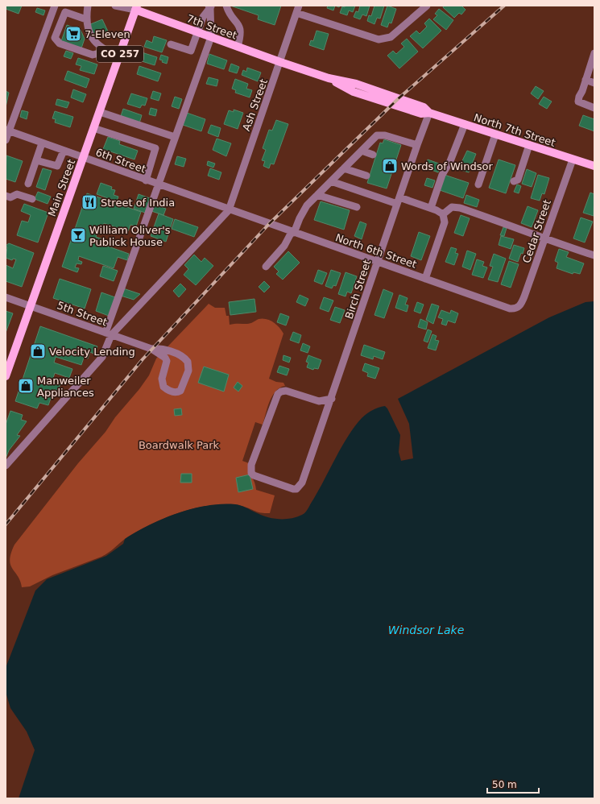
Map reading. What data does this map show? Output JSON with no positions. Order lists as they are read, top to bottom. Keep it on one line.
{"streets":{"main road":["7th Street","CO 257","North 7th Street","Main Street"],"street":["Ash Street","6th Street","Cedar Street","North 6th Street","Birch Street","5th Street"]},"crossings":[["7th Street","Ash Street"],["7th Street","North 7th Street"],["7th Street","Main Street"],["Ash Street","North 7th Street"],["Ash Street","6th Street"],["Ash Street","North 6th Street"],["North 7th Street","Cedar Street"],["North 7th Street","Birch Street"],["6th Street","Main Street"],["6th Street","North 6th Street"],["Main Street","5th Street"],["Cedar Street","North 6th Street"],["North 6th Street","Birch Street"]],"water":["Windsor Lake"],"parks":["Boardwalk Park"],"places":{"supermarket":["7-Eleven"],"shop":["Words of Windsor","Velocity Lending","Manweiler Appliances"],"restaurant":["Street of India"],"bar":["William Oliver's Publick House"]},"scale_bar":"50 m"}
